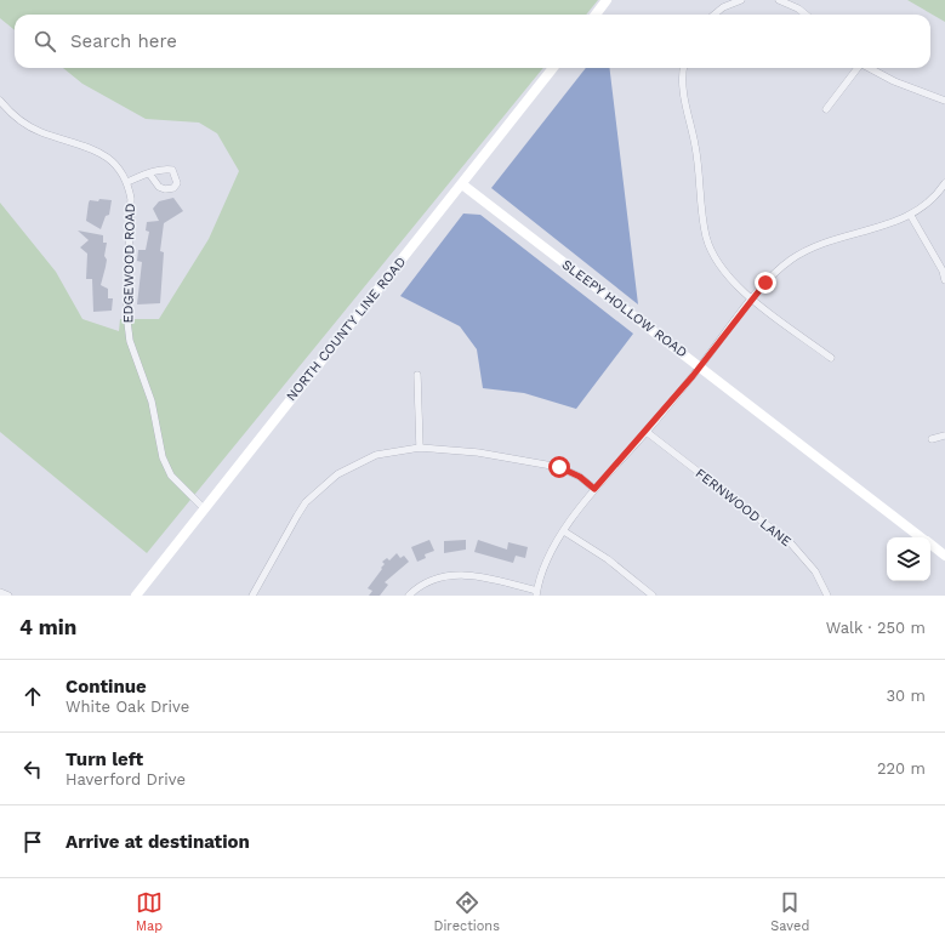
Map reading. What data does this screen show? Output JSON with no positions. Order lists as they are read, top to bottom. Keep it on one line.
{"streets":{"street":["EDGEWOOD ROAD","SLEEPY HOLLOW ROAD","NORTH COUNTY LINE ROAD","FERNWOOD LANE"]},"crossings":[["EDGEWOOD ROAD","NORTH COUNTY LINE ROAD"],["SLEEPY HOLLOW ROAD","NORTH COUNTY LINE ROAD"]],"page":{"search":"Search here","heading":["4 min","Walk · 250 m"],"list":[["Continue","White Oak Drive","30 m"],["Turn left","Haverford Drive","220 m"],"Arrive at destination"],"nav":["Map","Directions","Saved"]}}
